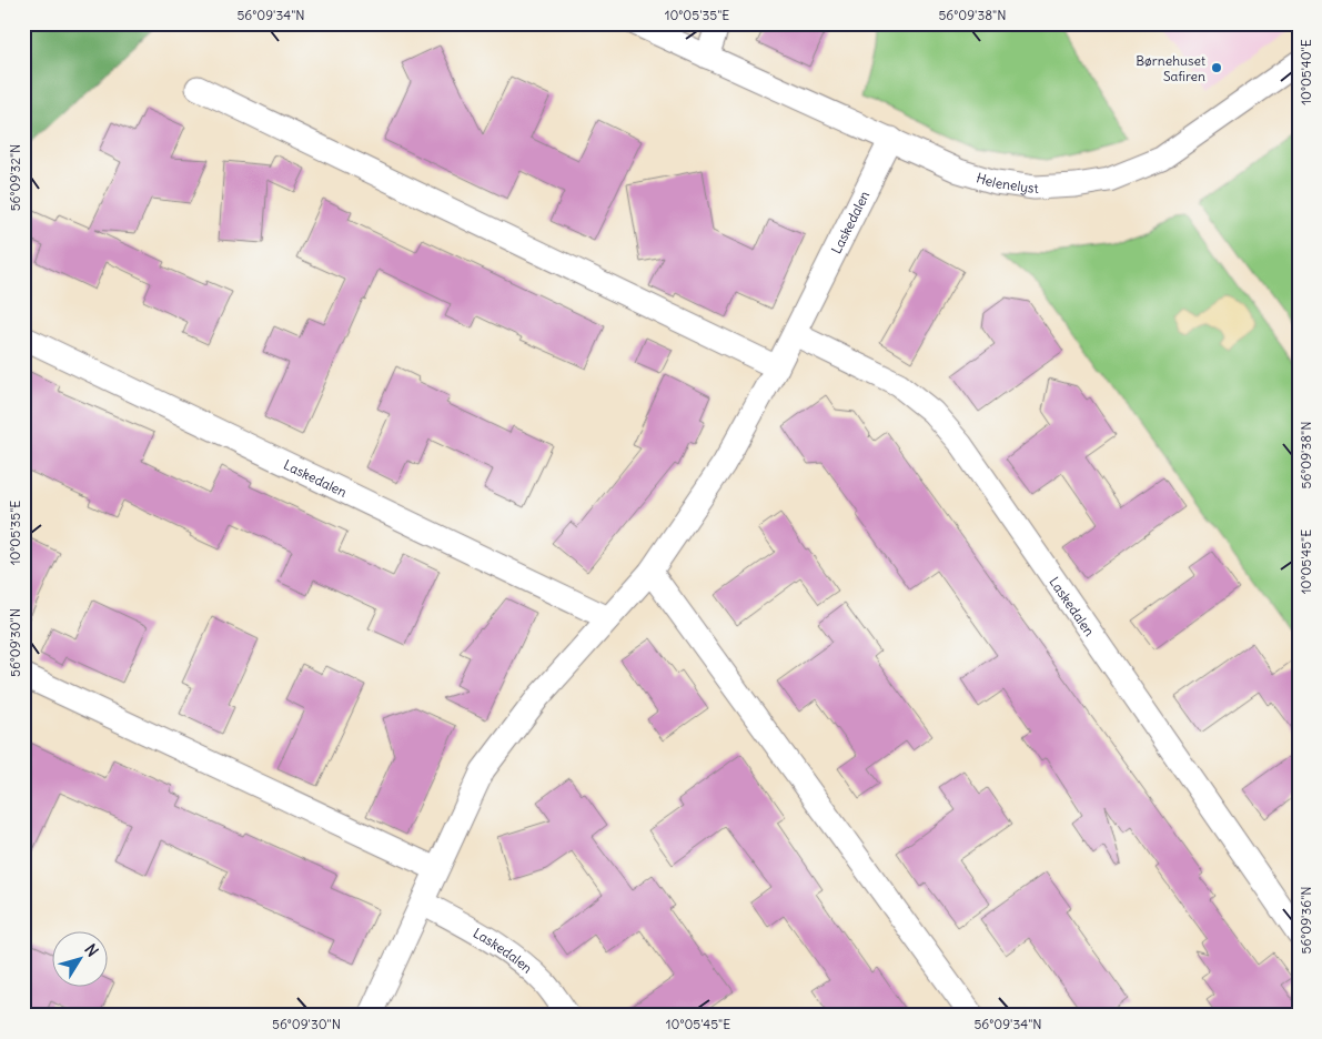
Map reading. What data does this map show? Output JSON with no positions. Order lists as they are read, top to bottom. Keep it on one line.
{"streets":{"street":["Helenelyst","Laskedalen"]},"crossings":[["Helenelyst","Laskedalen"]],"places":["Børnehuset Safiren"],"north":"top right","coordinates":["56°09'34\"N","10°05'35\"E","56°09'38\"N","10°05'40\"E","56°09'32\"N","10°05'45\"E","56°09'30\"N","56°09'36\"N"]}
